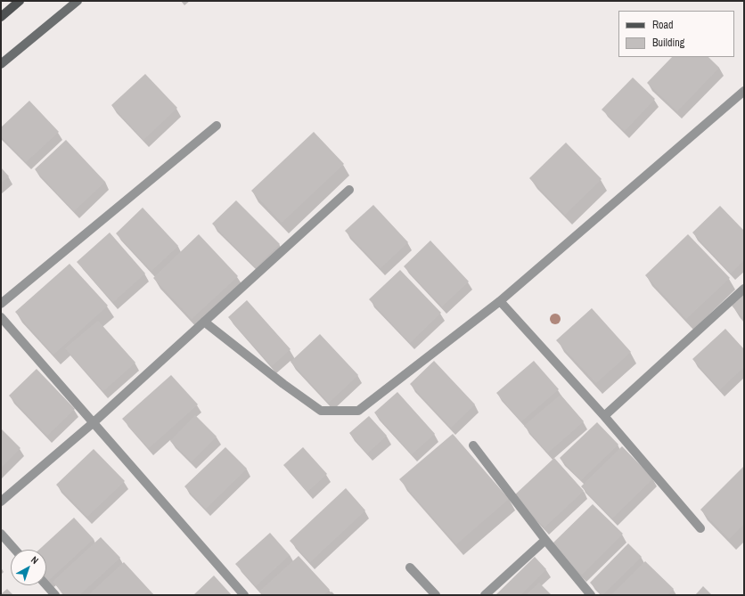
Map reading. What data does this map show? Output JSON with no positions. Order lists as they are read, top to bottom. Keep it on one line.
{"legend":["Road","Building"],"north":"top right"}
